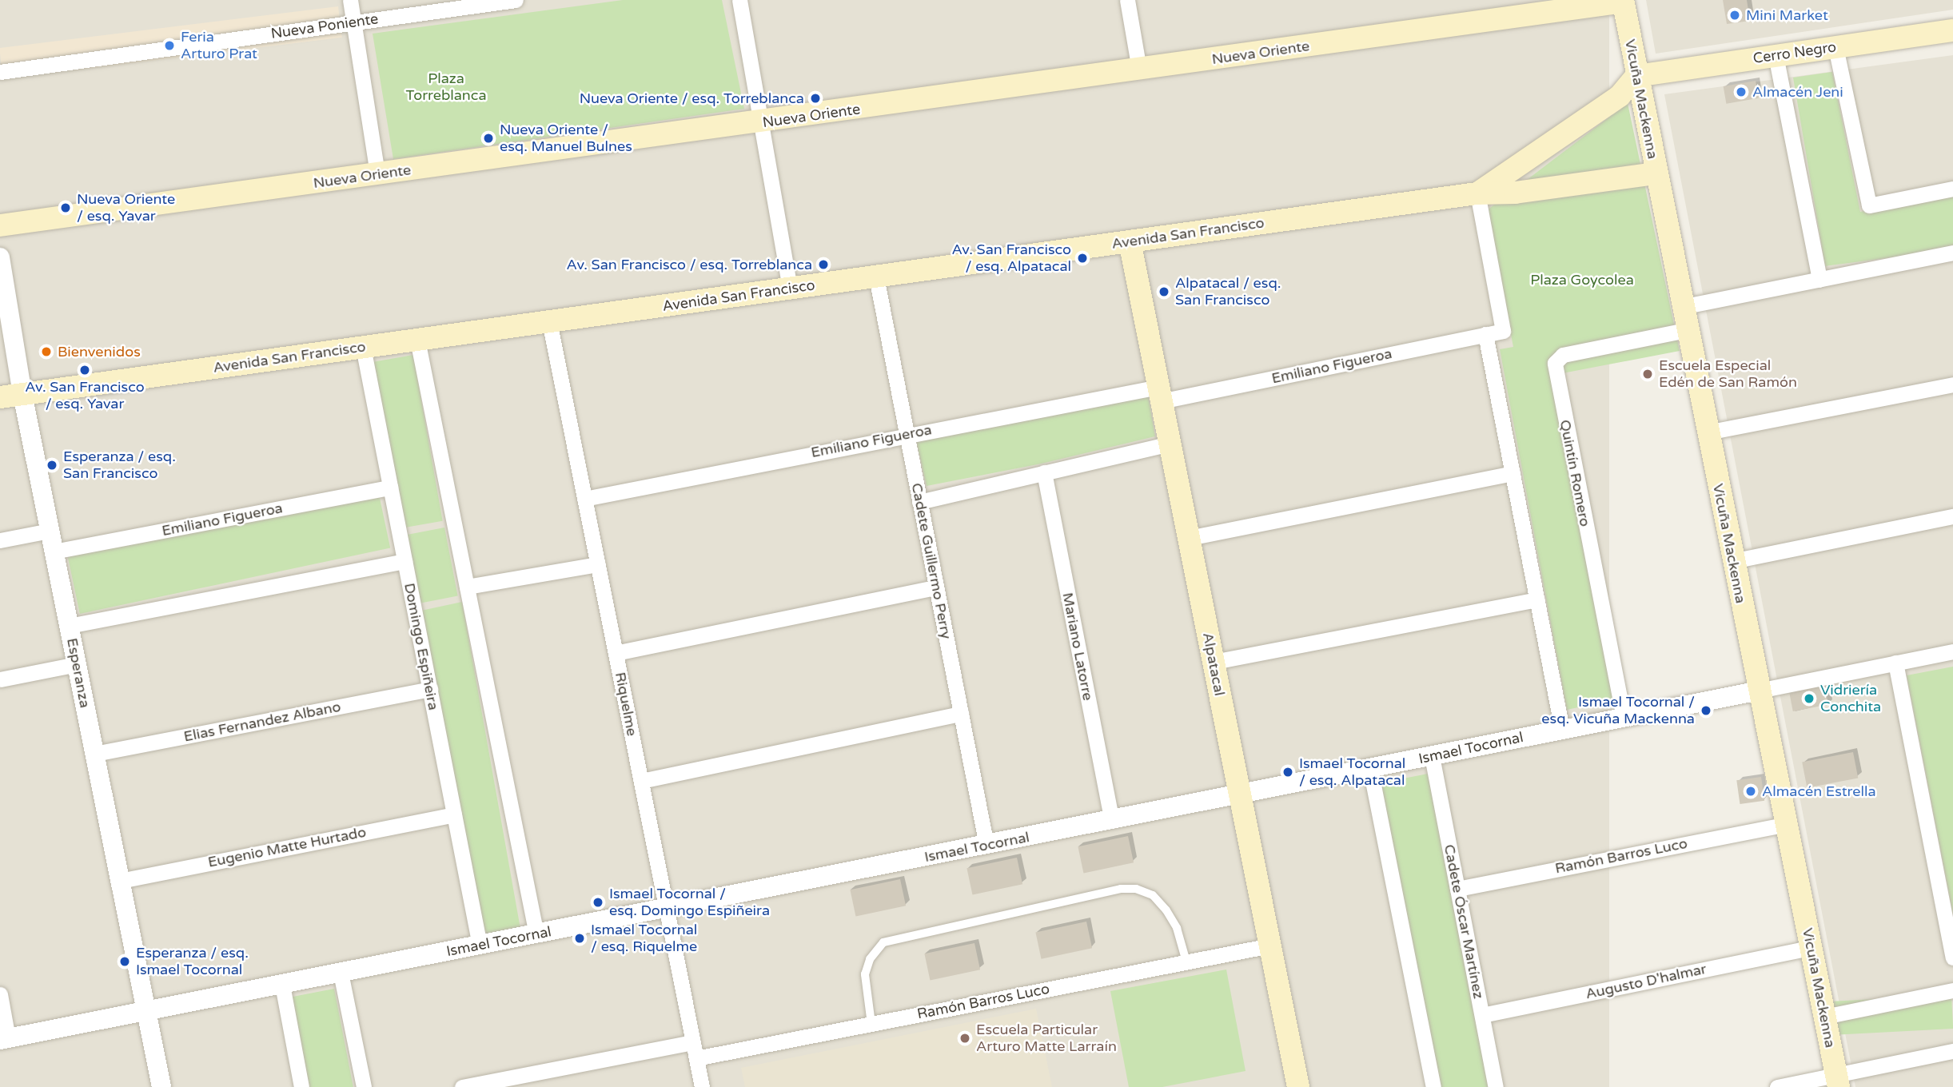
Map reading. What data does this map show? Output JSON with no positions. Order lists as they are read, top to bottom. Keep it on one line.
{"streets":{"main road":["Nueva Oriente","Cerro Negro","Vicuña Mackenna","Avenida San Francisco","Alpatacal"],"street":["Nueva Poniente","Emiliano Figueroa","Quintín Romero","Cadete Guillermo Perry","Domingo Espiñeira","Mariano Latorre","Esperanza","Riquelme","Elias Fernandez Albano","Ismael Tocornal","Eugenio Matte Hurtado","Ramón Barros Luco","Cadete Óscar Martínez","Augusto D'halmar"]},"crossings":[["Nueva Oriente","Vicuña Mackenna"],["Cerro Negro","Vicuña Mackenna"],["Cerro Negro","Avenida San Francisco"],["Vicuña Mackenna","Avenida San Francisco"],["Vicuña Mackenna","Quintín Romero"],["Vicuña Mackenna","Ismael Tocornal"],["Vicuña Mackenna","Ramón Barros Luco"],["Vicuña Mackenna","Augusto D'halmar"],["Avenida San Francisco","Emiliano Figueroa"],["Avenida San Francisco","Cadete Guillermo Perry"],["Avenida San Francisco","Domingo Espiñeira"],["Avenida San Francisco","Alpatacal"],["Avenida San Francisco","Esperanza"],["Avenida San Francisco","Riquelme"],["Emiliano Figueroa","Cadete Guillermo Perry"],["Emiliano Figueroa","Domingo Espiñeira"],["Emiliano Figueroa","Alpatacal"],["Emiliano Figueroa","Esperanza"],["Emiliano Figueroa","Riquelme"],["Quintín Romero","Ismael Tocornal"],["Cadete Guillermo Perry","Ismael Tocornal"],["Domingo Espiñeira","Elias Fernandez Albano"],["Domingo Espiñeira","Ismael Tocornal"],["Domingo Espiñeira","Eugenio Matte Hurtado"],["Mariano Latorre","Ismael Tocornal"],["Alpatacal","Ismael Tocornal"],["Alpatacal","Ramón Barros Luco"],["Esperanza","Elias Fernandez Albano"],["Esperanza","Ismael Tocornal"],["Esperanza","Eugenio Matte Hurtado"],["Riquelme","Ismael Tocornal"],["Riquelme","Ramón Barros Luco"],["Ismael Tocornal","Cadete Óscar Martínez"],["Ramón Barros Luco","Cadete Óscar Martínez"],["Cadete Óscar Martínez","Augusto D'halmar"]],"parks":["Plaza Torreblanca","Plaza Goycolea"],"places":["Mini Market","Feria Arturo Prat","Almacén Jeni","Nueva Oriente / esq. Torreblanca","Nueva Oriente / esq. Manuel Bulnes","Nueva Oriente / esq. Yavar","Av. San Francisco / esq. Alpatacal","Av. San Francisco / esq. Torreblanca","Alpatacal / esq. San Francisco","Bienvenidos","Av. San Francisco / esq. Yavar","Escuela Especial Edén de San Ramón","Esperanza / esq. San Francisco","Vidriería Conchita","Ismael Tocornal / esq. Vicuña Mackenna","Ismael Tocornal / esq. Alpatacal","Almacén Estrella","Ismael Tocornal / esq. Domingo Espiñeira","Ismael Tocornal / esq. Riquelme","Esperanza / esq. Ismael Tocornal","Escuela Particular Arturo Matte Larraín"]}
